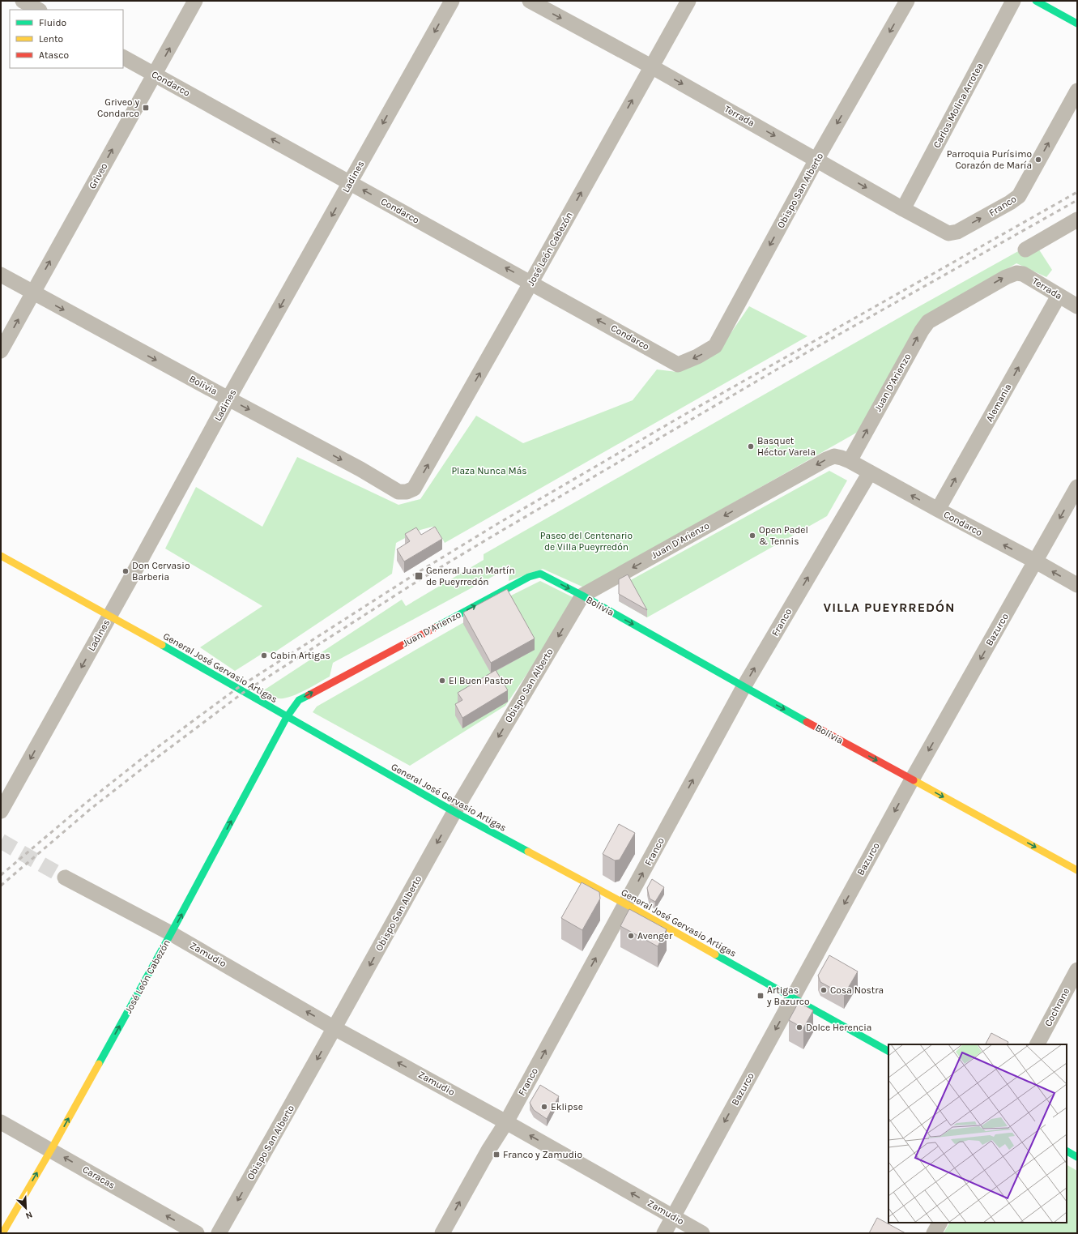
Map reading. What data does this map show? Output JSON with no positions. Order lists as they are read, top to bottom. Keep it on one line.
{"streets":{"street":["Condarco","Carlos Molina Arrotea","Terrada","Griveo","Ladines","Obispo San Alberto","Franco","José León Cabezón","Juan D’Arienzo","Bolivia","Alemania","Bazurco","General José Gervasio Artigas","Zamudio","Cochrane","Caracas"]},"crossings":[["Condarco","Griveo"],["Condarco","Ladines"],["Condarco","Obispo San Alberto"],["Condarco","Franco"],["Condarco","José León Cabezón"],["Condarco","Juan D’Arienzo"],["Condarco","Alemania"],["Condarco","Bazurco"],["Carlos Molina Arrotea","Terrada"],["Terrada","Obispo San Alberto"],["Terrada","Franco"],["Terrada","José León Cabezón"],["Terrada","Juan D’Arienzo"],["Terrada","Alemania"],["Griveo","Bolivia"],["Ladines","Bolivia"],["Ladines","General José Gervasio Artigas"],["Obispo San Alberto","Juan D’Arienzo"],["Obispo San Alberto","Bolivia"],["Obispo San Alberto","General José Gervasio Artigas"],["Obispo San Alberto","Zamudio"],["Franco","Bolivia"],["Franco","General José Gervasio Artigas"],["Franco","Zamudio"],["José León Cabezón","Juan D’Arienzo"],["José León Cabezón","Bolivia"],["José León Cabezón","General José Gervasio Artigas"],["José León Cabezón","Zamudio"],["José León Cabezón","Caracas"],["Juan D’Arienzo","Bolivia"],["Juan D’Arienzo","General José Gervasio Artigas"],["Bolivia","Bazurco"],["Bazurco","General José Gervasio Artigas"],["Bazurco","Zamudio"]],"one_way":["Condarco","Terrada","Griveo","Ladines","Obispo San Alberto","Franco","José León Cabezón","Bolivia","Alemania","Bazurco","Zamudio","Caracas"],"districts":["VILLA PUEYRREDÓN"],"parks":["Plaza Nunca Más","Paseo del Centenario de Villa Pueyrredón"],"places":{"transit":["Griveo y Condarco","General Juan Martín de Pueyrredón","Artigas y Bazurco","Franco y Zamudio"],"other":["Parroquia Purísimo Corazón de María","Basquet Héctor Varela","Open Padel & Tennis","Don Cervasio Barberia","Cabin Artigas","El Buen Pastor","Avenger","Cosa Nostra","Dolce Herencia","Eklipse"]},"legend":["Fluido","Lento","Atasco"],"north":"bottom right"}
